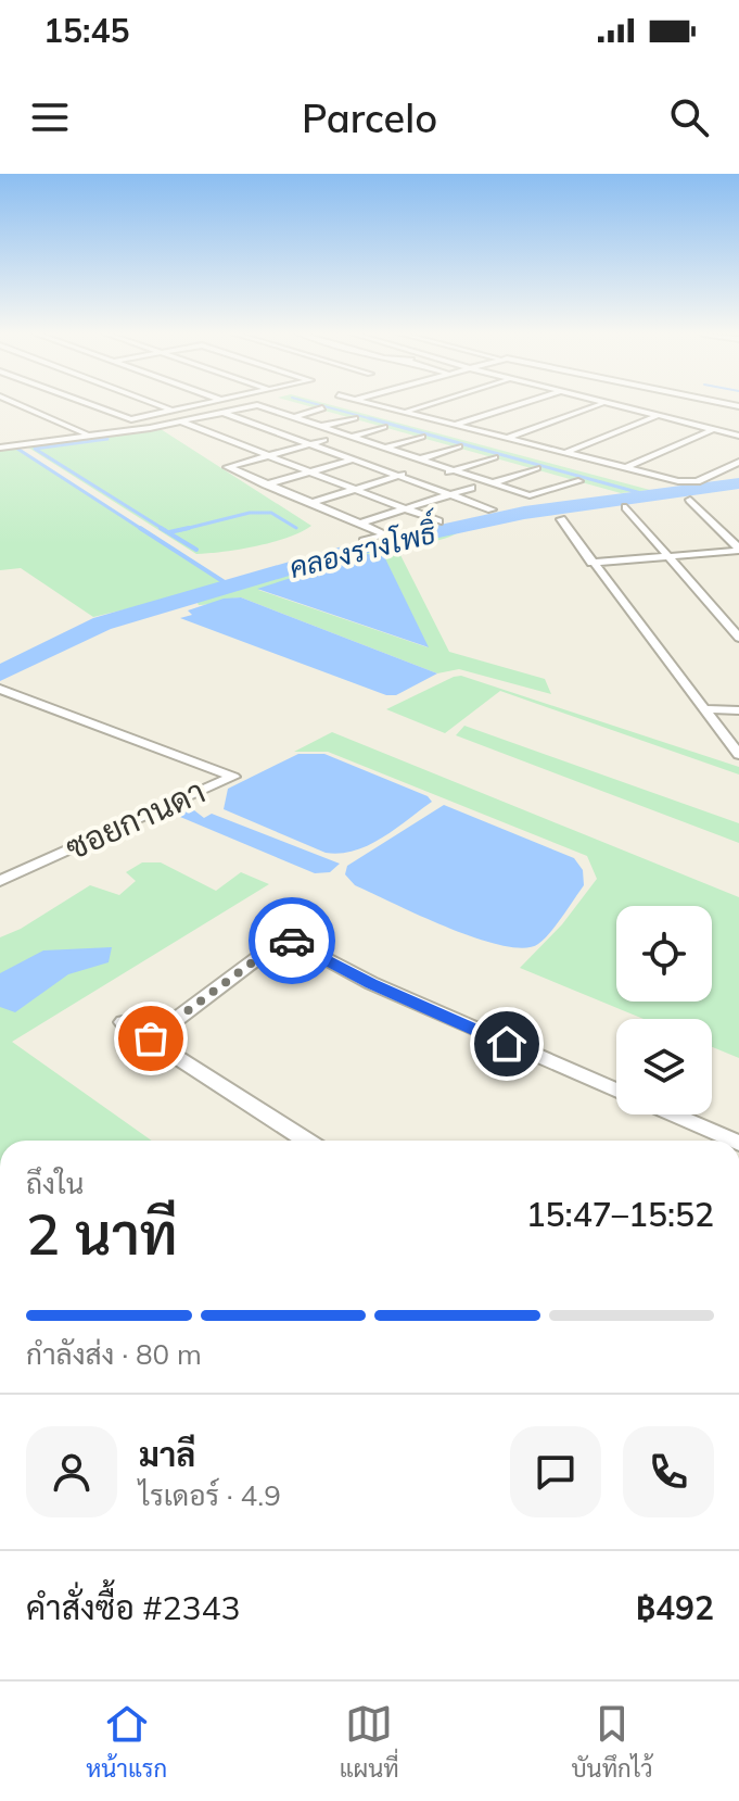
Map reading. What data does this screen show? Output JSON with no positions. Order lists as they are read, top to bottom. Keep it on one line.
{"streets":{"street":["ซอยกานดา"]},"water":["คลองรางโพธิ์"],"page":{"status":"15:45","header":"Parcelo","heading":["2 นาที","ถึงใน","15:47–15:52"],"panel":["มาลี","ไรเดอร์ · 4.9","คำสั่งซื้อ #2343","฿492"],"bar":"กำลังส่ง · 80 m","tabs":["หน้าแรก","แผนที่","บันทึกไว้"]}}
